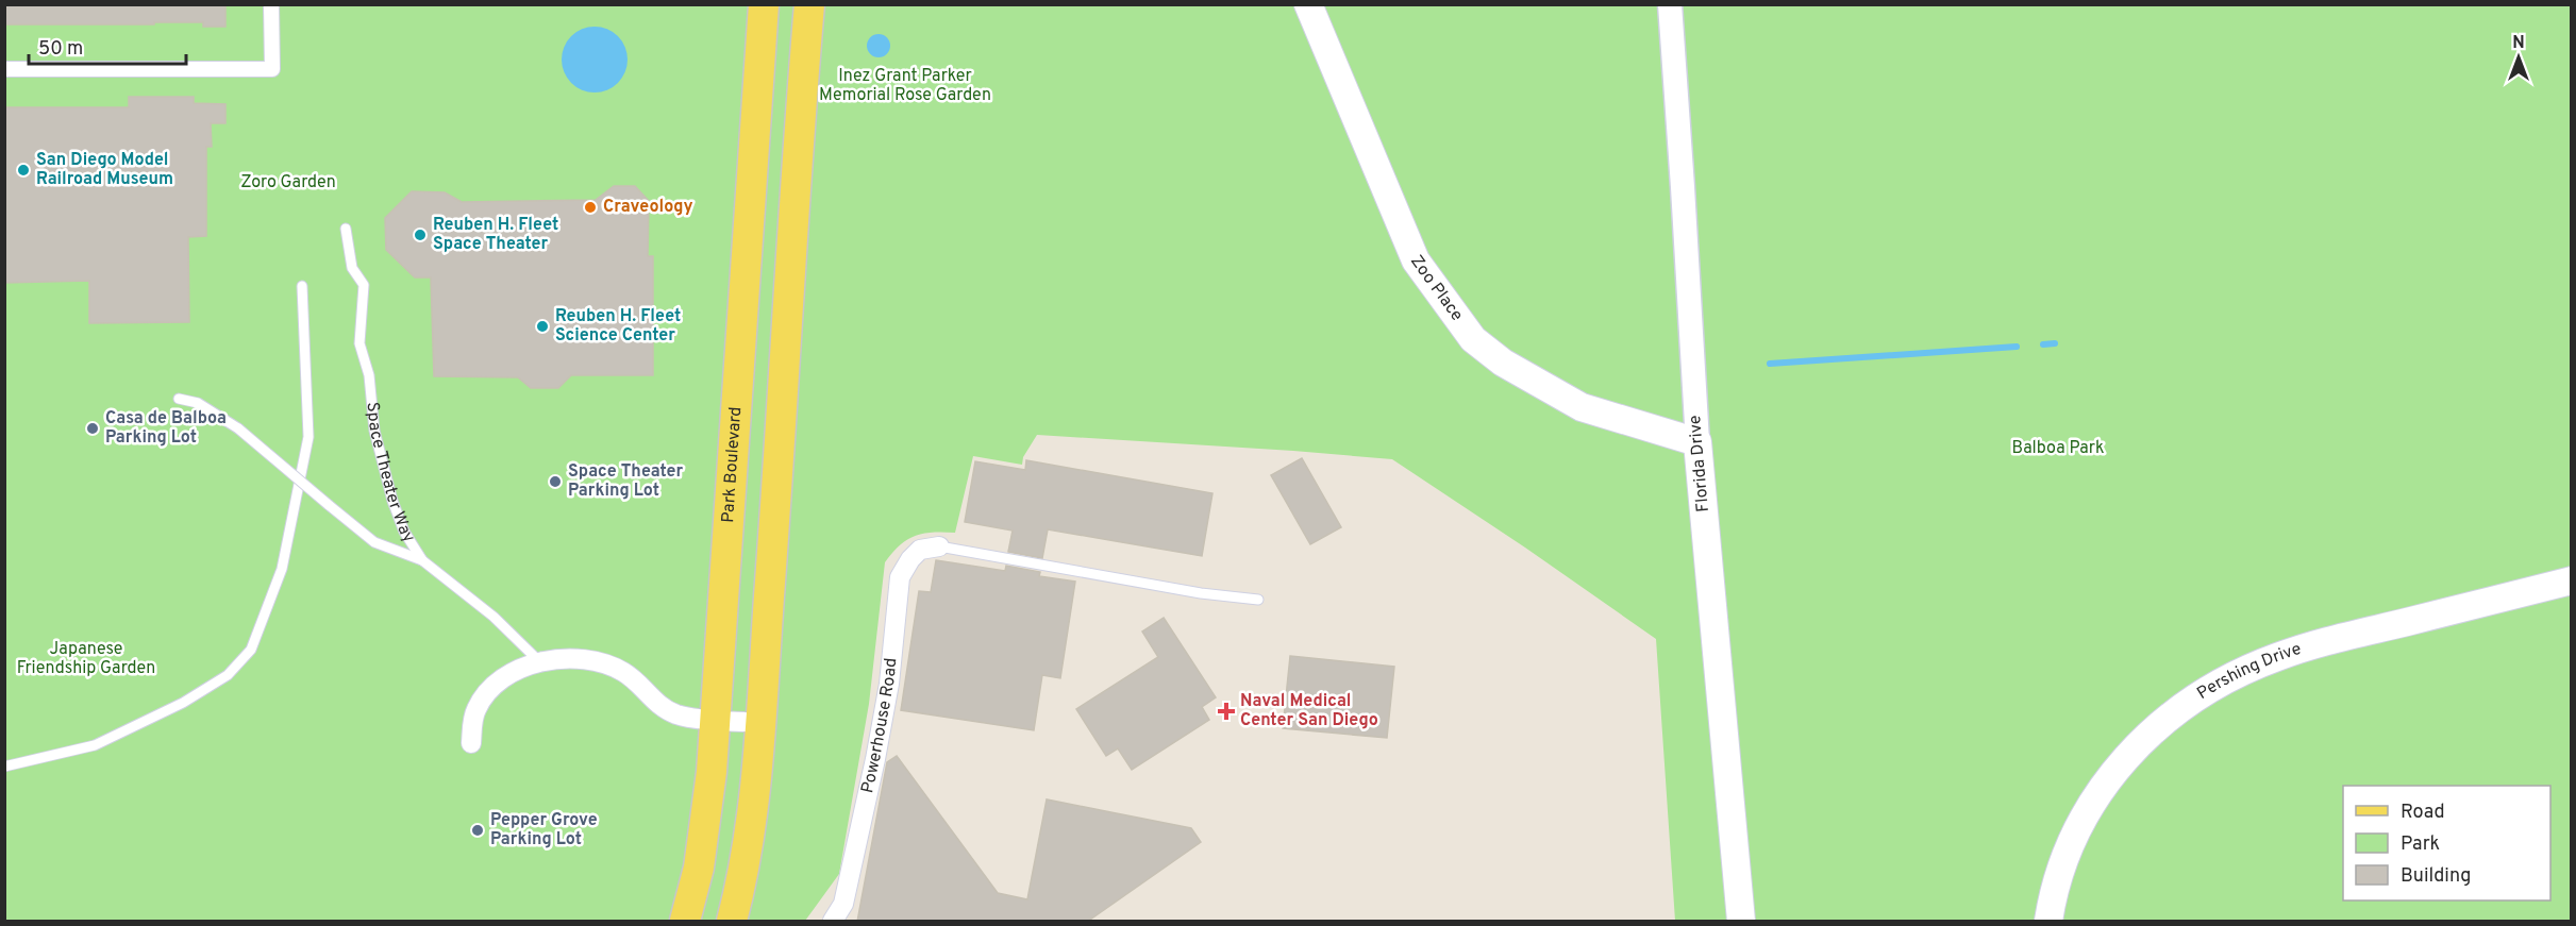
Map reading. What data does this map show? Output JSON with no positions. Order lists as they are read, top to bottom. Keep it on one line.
{"streets":{"main road":["Zoo Place","Florida Drive","Park Boulevard","Pershing Drive"],"street":["Powerhouse Road"],"lane":["Space Theater Way"]},"crossings":[["Zoo Place","Florida Drive"]],"parks":["Inez Grant Parker Memorial Rose Garden","Zoro Garden","Balboa Park","Japanese Friendship Garden"],"places":{"other":["San Diego Model Railroad Museum","Craveology","Reuben H. Fleet Space Theater","Reuben H. Fleet Science Center","Casa de Balboa Parking Lot","Space Theater Parking Lot","Pepper Grove Parking Lot"],"health":["Naval Medical Center San Diego"]},"legend":["Road","Park","Building"],"scale_bar":"50 m","north":"top"}
